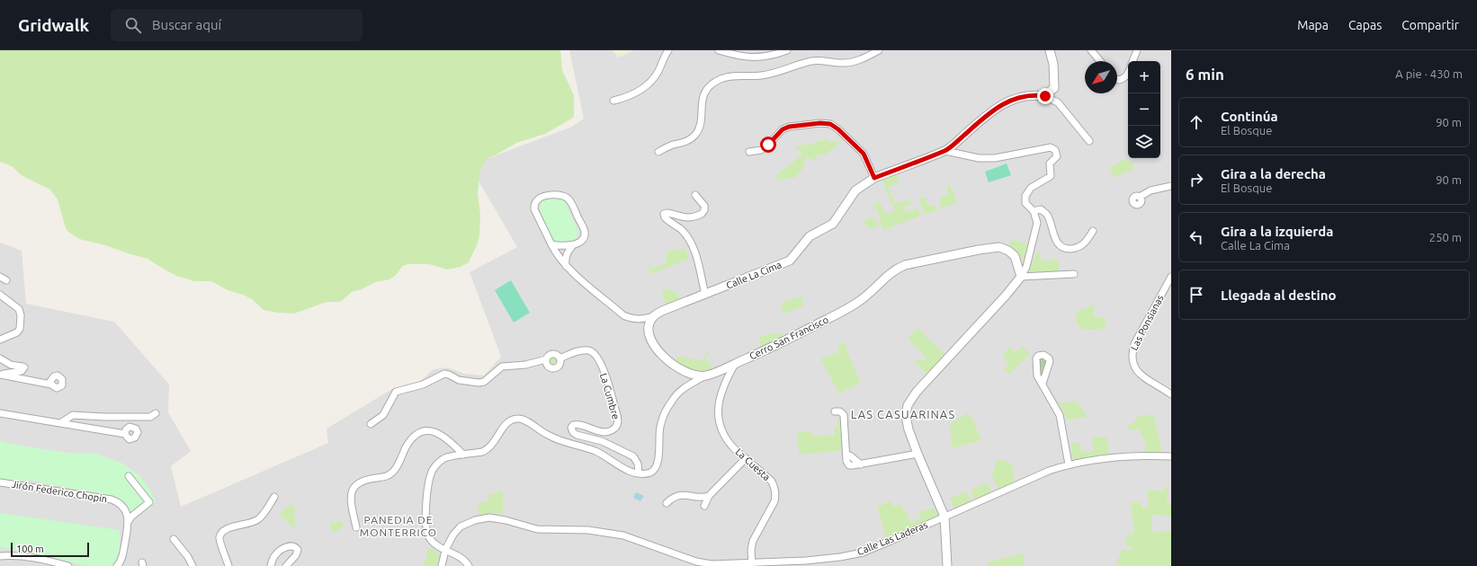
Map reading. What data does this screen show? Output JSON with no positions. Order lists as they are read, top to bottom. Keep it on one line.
{"streets":{"street":["Calle La Cima","Las Ponsianas","Cerro San Francisco","La Cumbre","La Cuesta","Jirón Federico Chopin","Calle Las Laderas"]},"crossings":[["Cerro San Francisco","La Cumbre"],["Cerro San Francisco","La Cuesta"],["La Cuesta","Calle Las Laderas"]],"districts":["LAS CASUARINAS","PANEDIA DE MONTERRICO"],"scale_bar":"100 m","north":"bottom left","page":{"header":"Gridwalk","search":"Buscar aquí","nav":["Mapa","Capas","Compartir"],"heading":["6 min","A pie · 430 m"],"map_buttons":["+","−"],"list":[["Continúa","El Bosque","90 m"],["Gira a la derecha","El Bosque","90 m"],["Gira a la izquierda","Calle La Cima","250 m"],"Llegada al destino"],"scale":"100 m"}}
